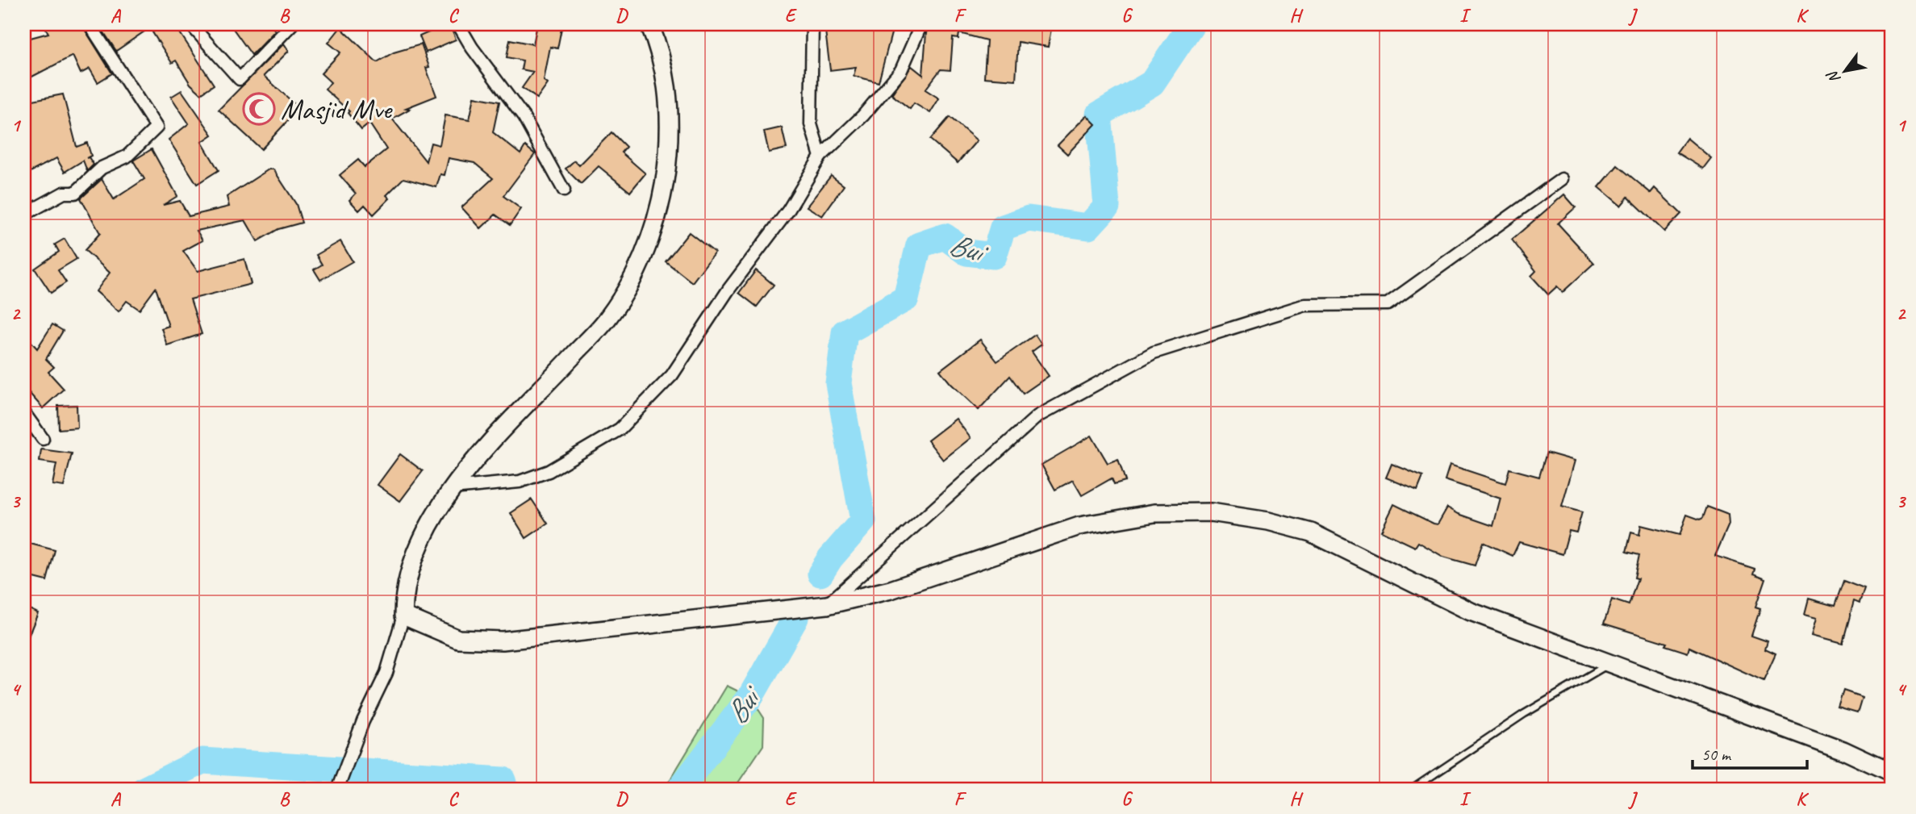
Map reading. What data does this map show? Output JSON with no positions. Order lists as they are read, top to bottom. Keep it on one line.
{"water":["Bui"],"places":{"mosque":["Masjid Mve"]},"scale_bar":"50 m","north":"bottom left","grid":{"columns":["A","B","C","D","E","F","G","H","I","J","K"],"rows":["1","2","3","4"]}}
